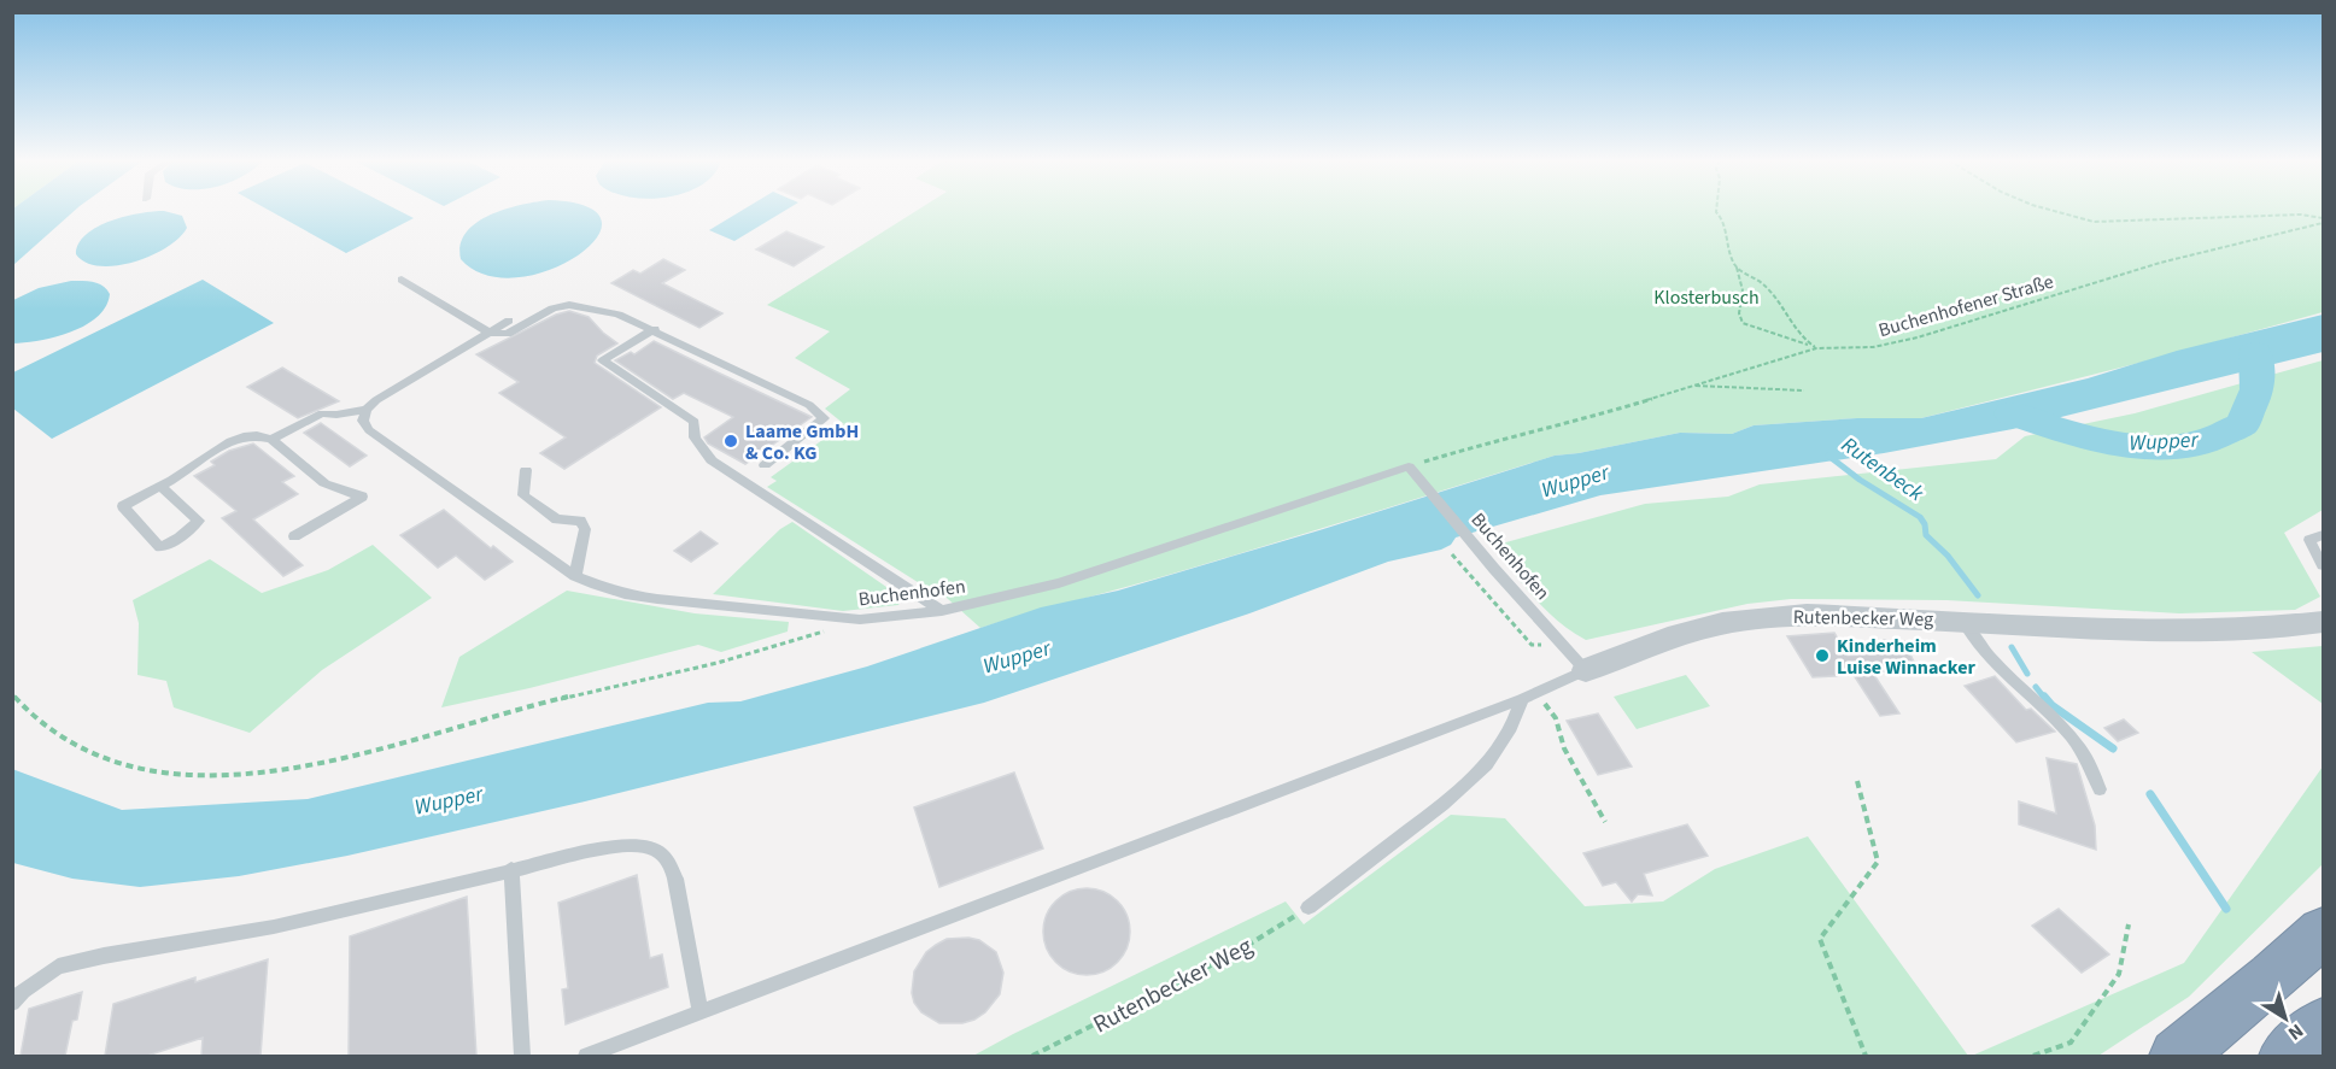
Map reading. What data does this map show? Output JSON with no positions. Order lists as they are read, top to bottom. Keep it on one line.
{"streets":{"street":["Rutenbecker Weg"],"lane":["Buchenhofen"],"path":["Buchenhofener Straße"]},"crossings":[["Buchenhofener Straße","Buchenhofen"],["Buchenhofen","Rutenbecker Weg"]],"water":["Wupper","Rutenbeck"],"parks":["Klosterbusch"],"places":["Laame GmbH & Co. KG","Kinderheim Luise Winnacker"],"north":"bottom right"}
